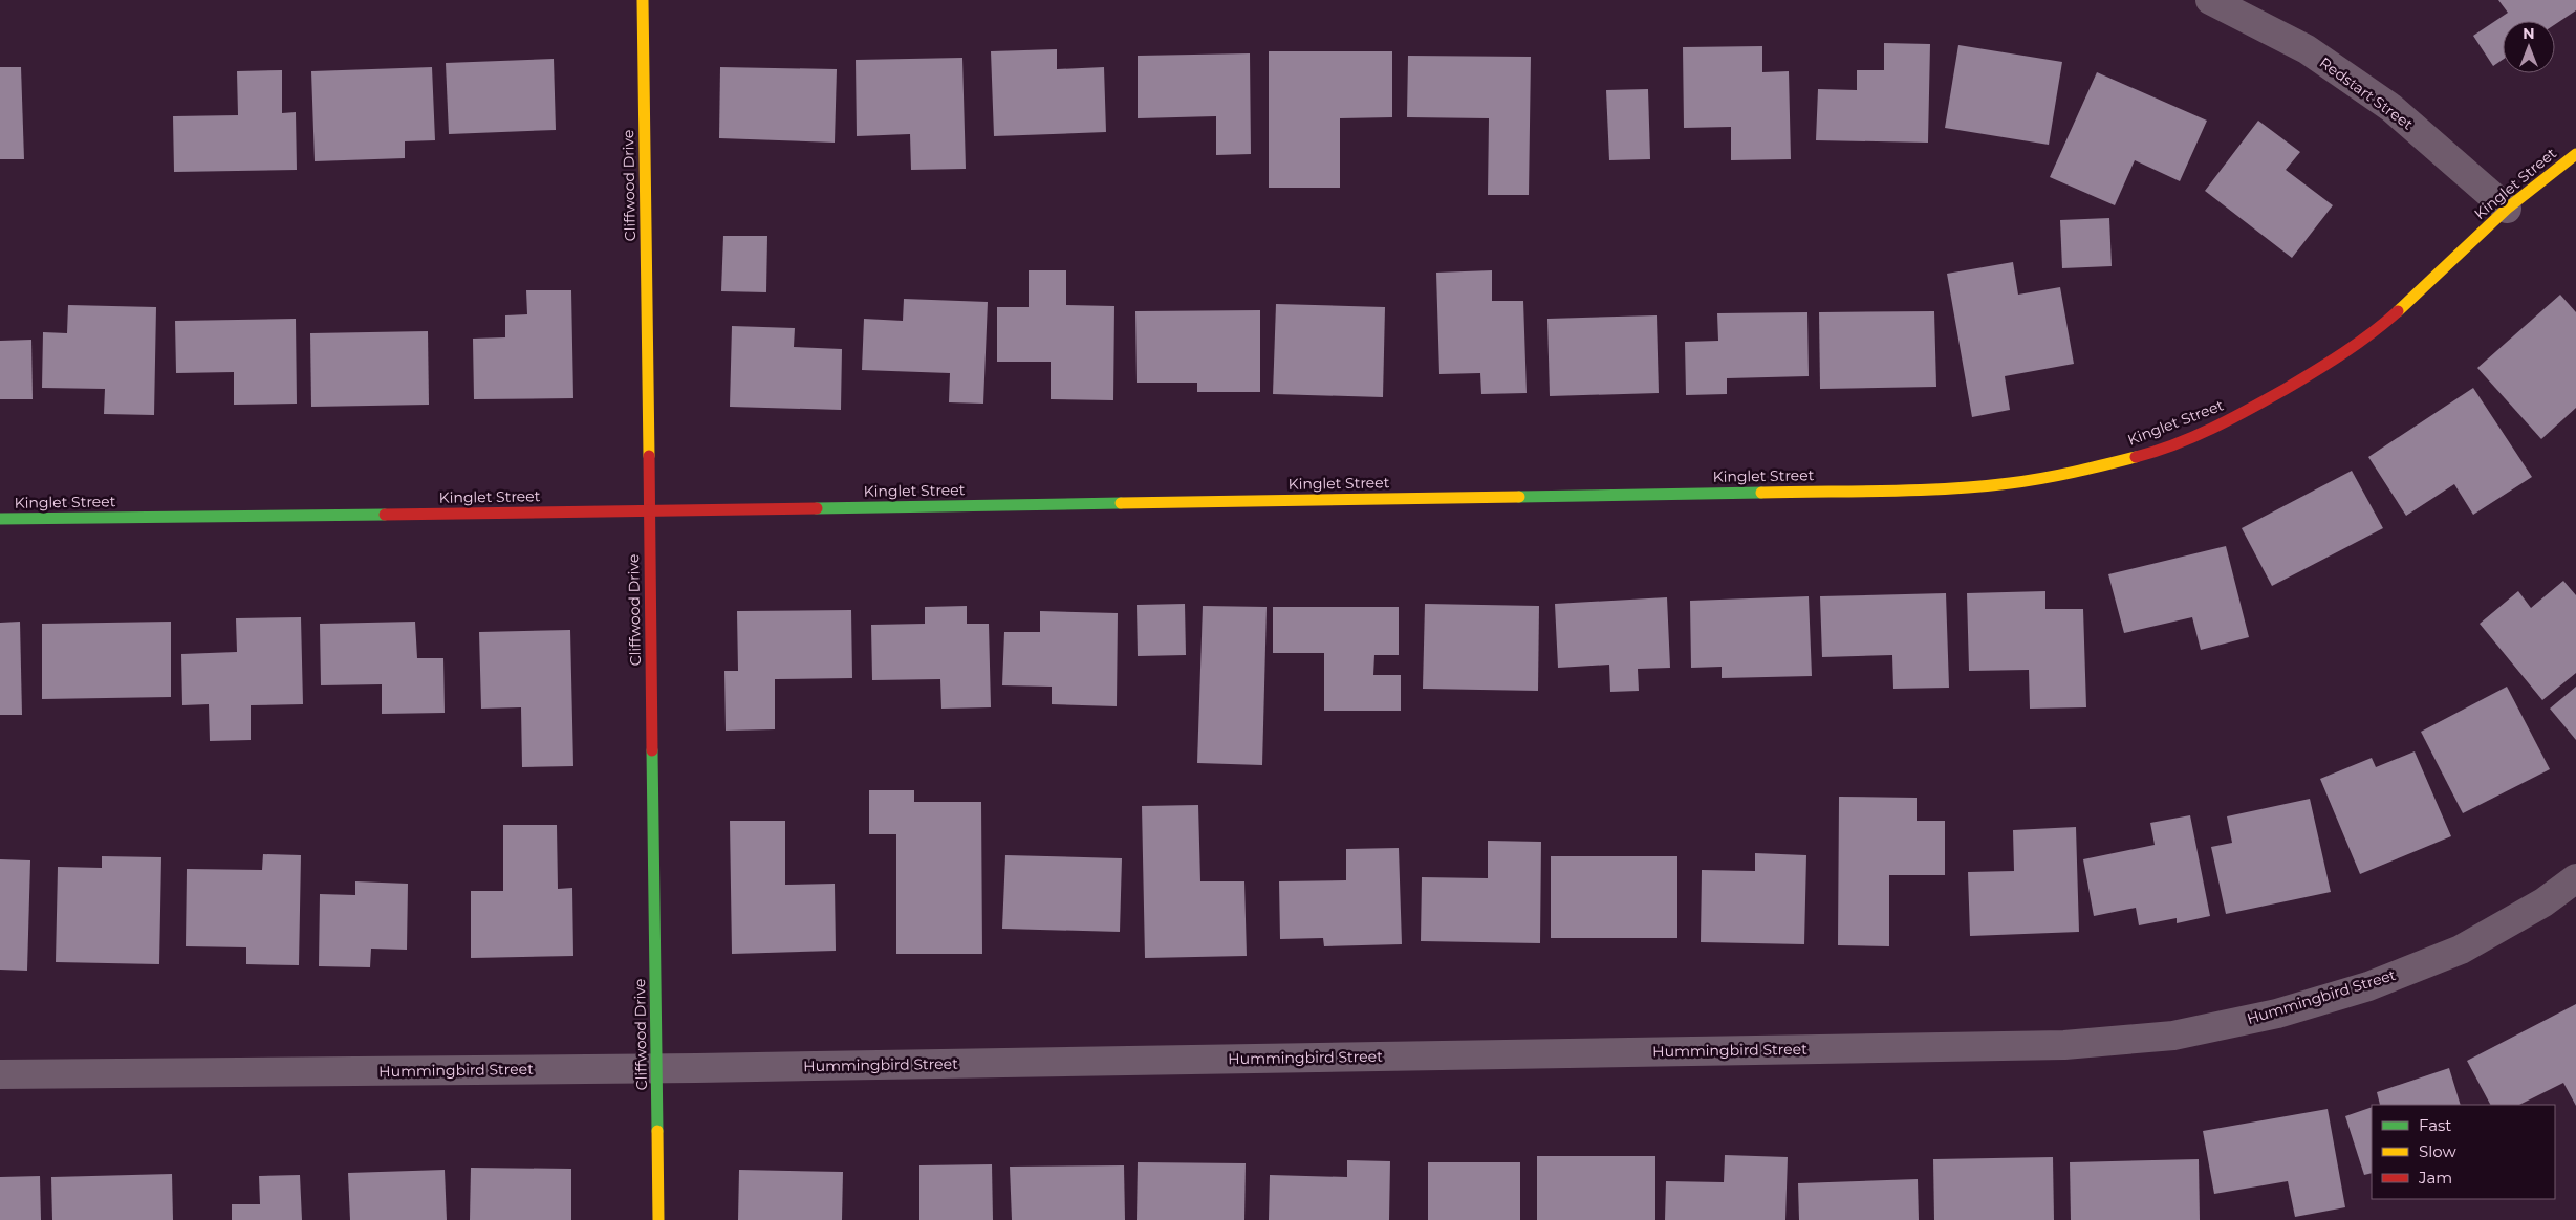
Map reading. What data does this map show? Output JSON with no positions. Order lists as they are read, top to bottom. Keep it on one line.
{"streets":{"street":["Redstart Street","Kinglet Street","Cliffwood Drive","Hummingbird Street"]},"crossings":[["Redstart Street","Kinglet Street"],["Kinglet Street","Cliffwood Drive"],["Cliffwood Drive","Hummingbird Street"]],"legend":["Fast","Slow","Jam"],"north":"top"}
